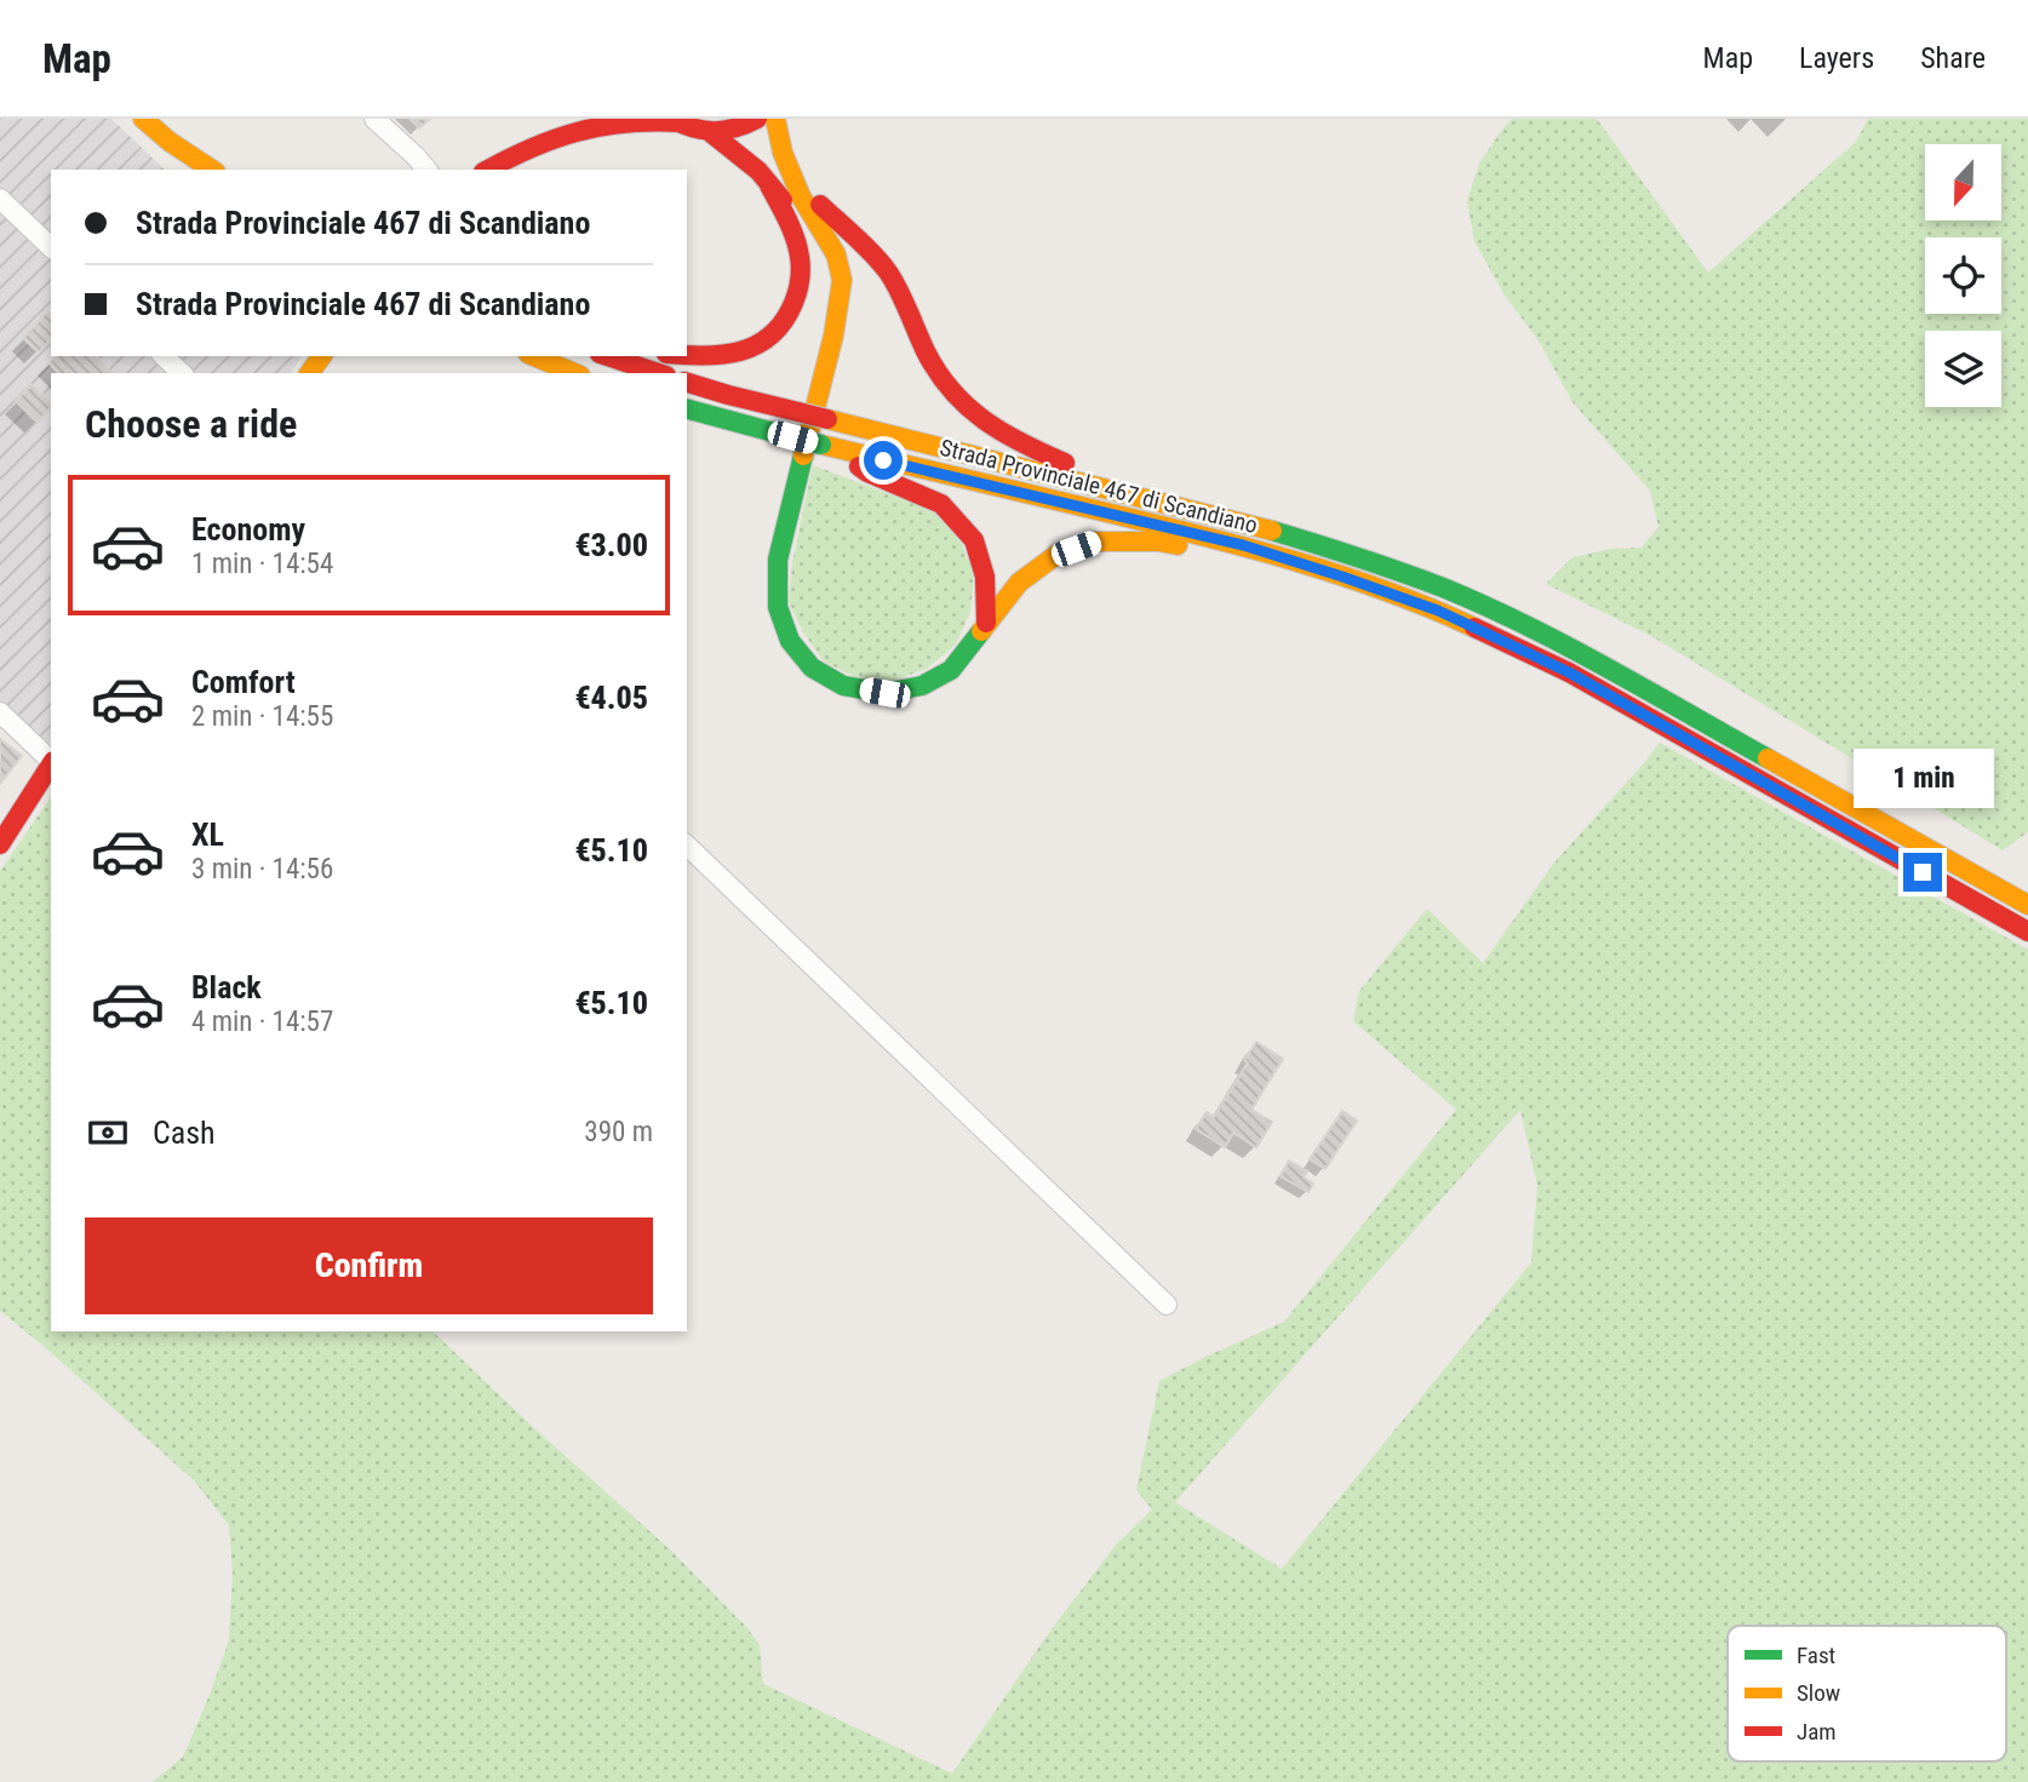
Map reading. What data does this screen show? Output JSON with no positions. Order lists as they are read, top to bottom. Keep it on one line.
{"streets":{"main road":["Strada Provinciale 467 di Scandiano"]},"legend":["Fast","Slow","Jam"],"north":"bottom","page":{"header":"Map","nav":["Map","Layers","Share"],"banner":["Strada Provinciale 467 di Scandiano","Strada Provinciale 467 di Scandiano"],"heading":"Choose a ride","list":[{"name":"Economy","note":"1 min · 14:54","value":"€3.00"},{"name":"Comfort","note":"2 min · 14:55","value":"€4.05"},{"name":"XL","note":"3 min · 14:56","value":"€5.10"},{"name":"Black","note":"4 min · 14:57","value":"€5.10"}],"bubble":"1 min","pay":["Cash","390 m"],"buttons":"Confirm"}}
